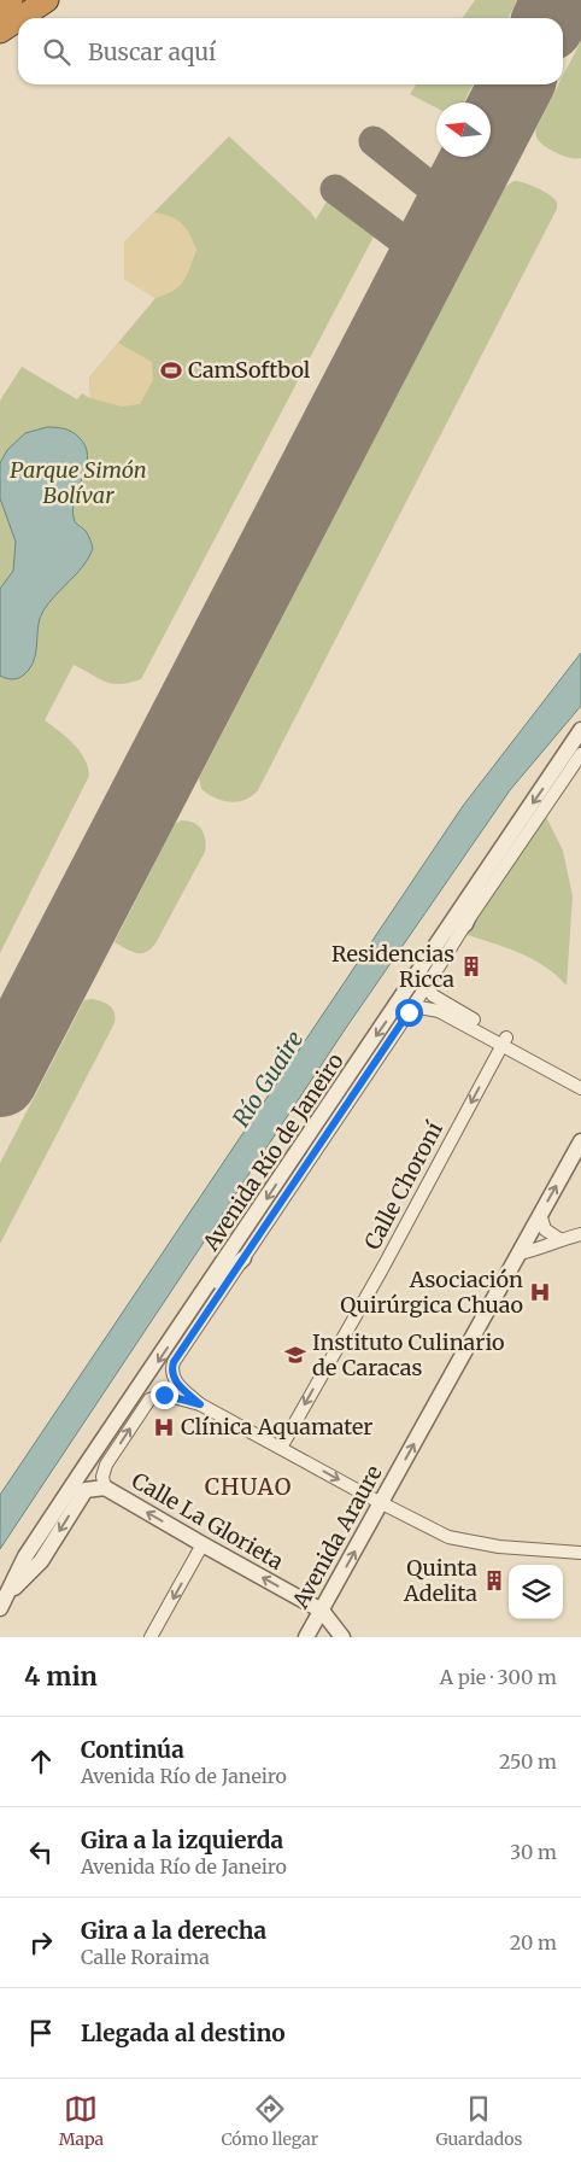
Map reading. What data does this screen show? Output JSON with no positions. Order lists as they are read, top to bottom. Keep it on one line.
{"streets":{"street":["Avenida Río de Janeiro","Calle Choroní","Calle La Glorieta","Avenida Araure"]},"crossings":[["Avenida Río de Janeiro","Calle La Glorieta"],["Calle La Glorieta","Avenida Araure"]],"one_way":["Calle Choroní","Avenida Araure"],"districts":["CHUAO"],"water":["Río Guaire"],"parks":["Parque Simón Bolívar"],"places":{"sports":["CamSoftbol"],"building":["Residencias Ricca","Quinta Adelita"],"hospital":["Asociación Quirúrgica Chuao","Clínica Aquamater"],"school or university":["Instituto Culinario de Caracas"]},"north":"left","page":{"search":"Buscar aquí","heading":["4 min","A pie · 300 m"],"list":[["Continúa","Avenida Río de Janeiro","250 m"],["Gira a la izquierda","Avenida Río de Janeiro","30 m"],["Gira a la derecha","Calle Roraima","20 m"],"Llegada al destino"],"nav":["Mapa","Cómo llegar","Guardados"]}}
